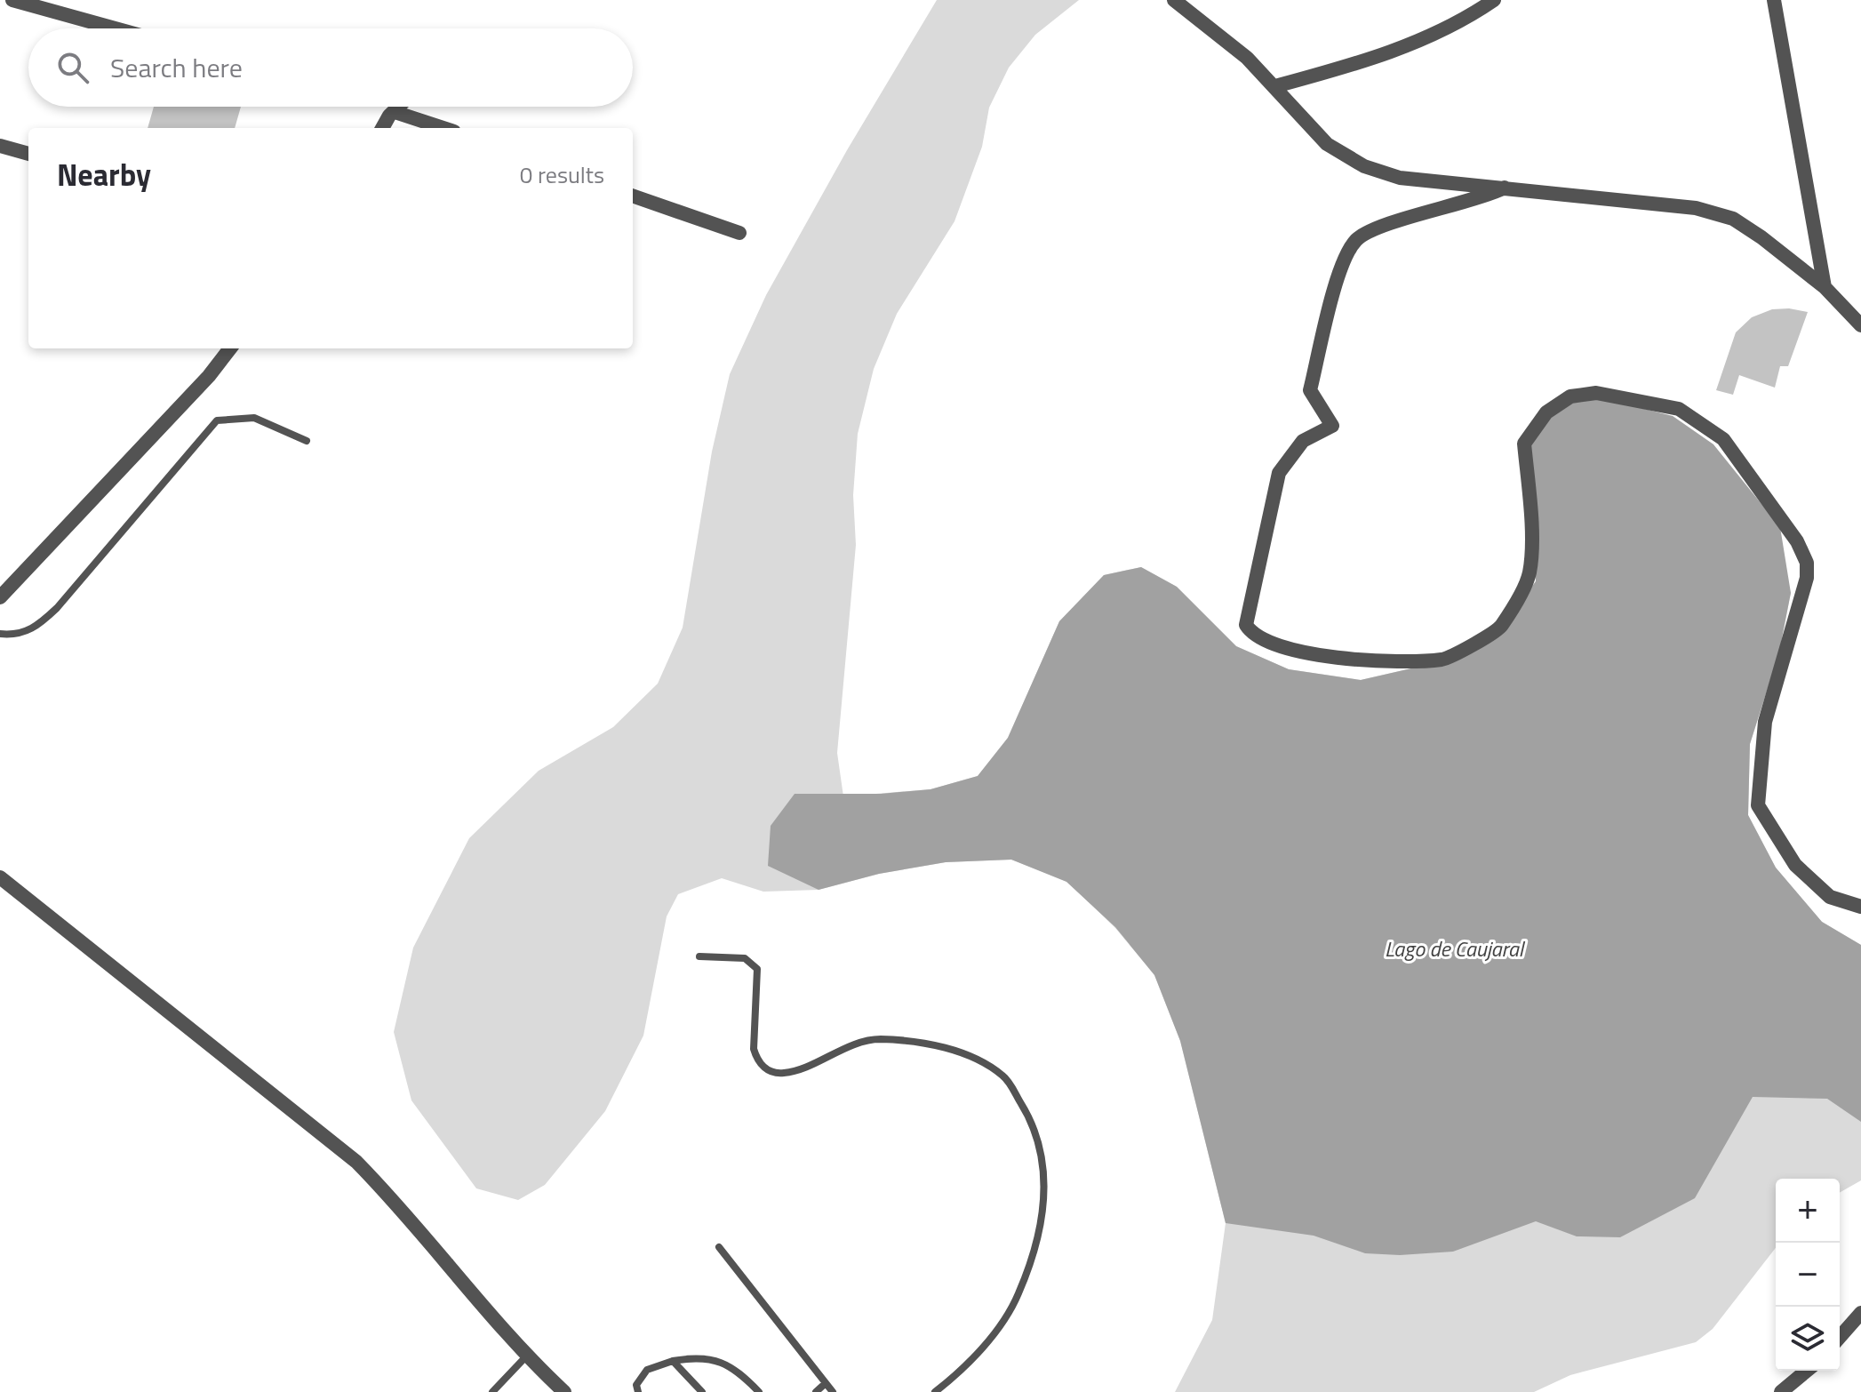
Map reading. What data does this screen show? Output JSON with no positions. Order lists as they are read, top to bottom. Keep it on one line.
{"water":["Lago de Caujaral"],"page":{"search":"Search here","heading":["Nearby","0 results"],"map_buttons":["+","−"]}}
